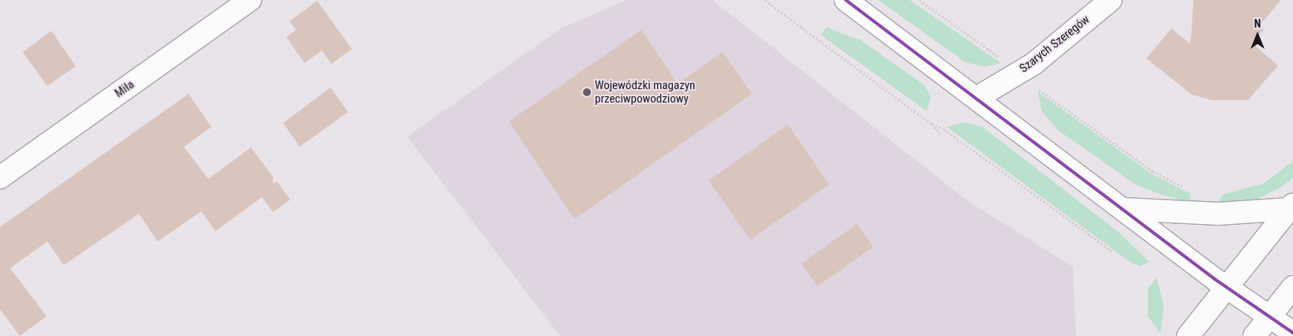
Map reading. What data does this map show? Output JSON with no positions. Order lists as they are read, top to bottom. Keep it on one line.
{"streets":{"street":["Szarych Szeregów","Miła"]},"places":["Wojewódzki magazyn przeciwpowodziowy"],"north":"top"}
